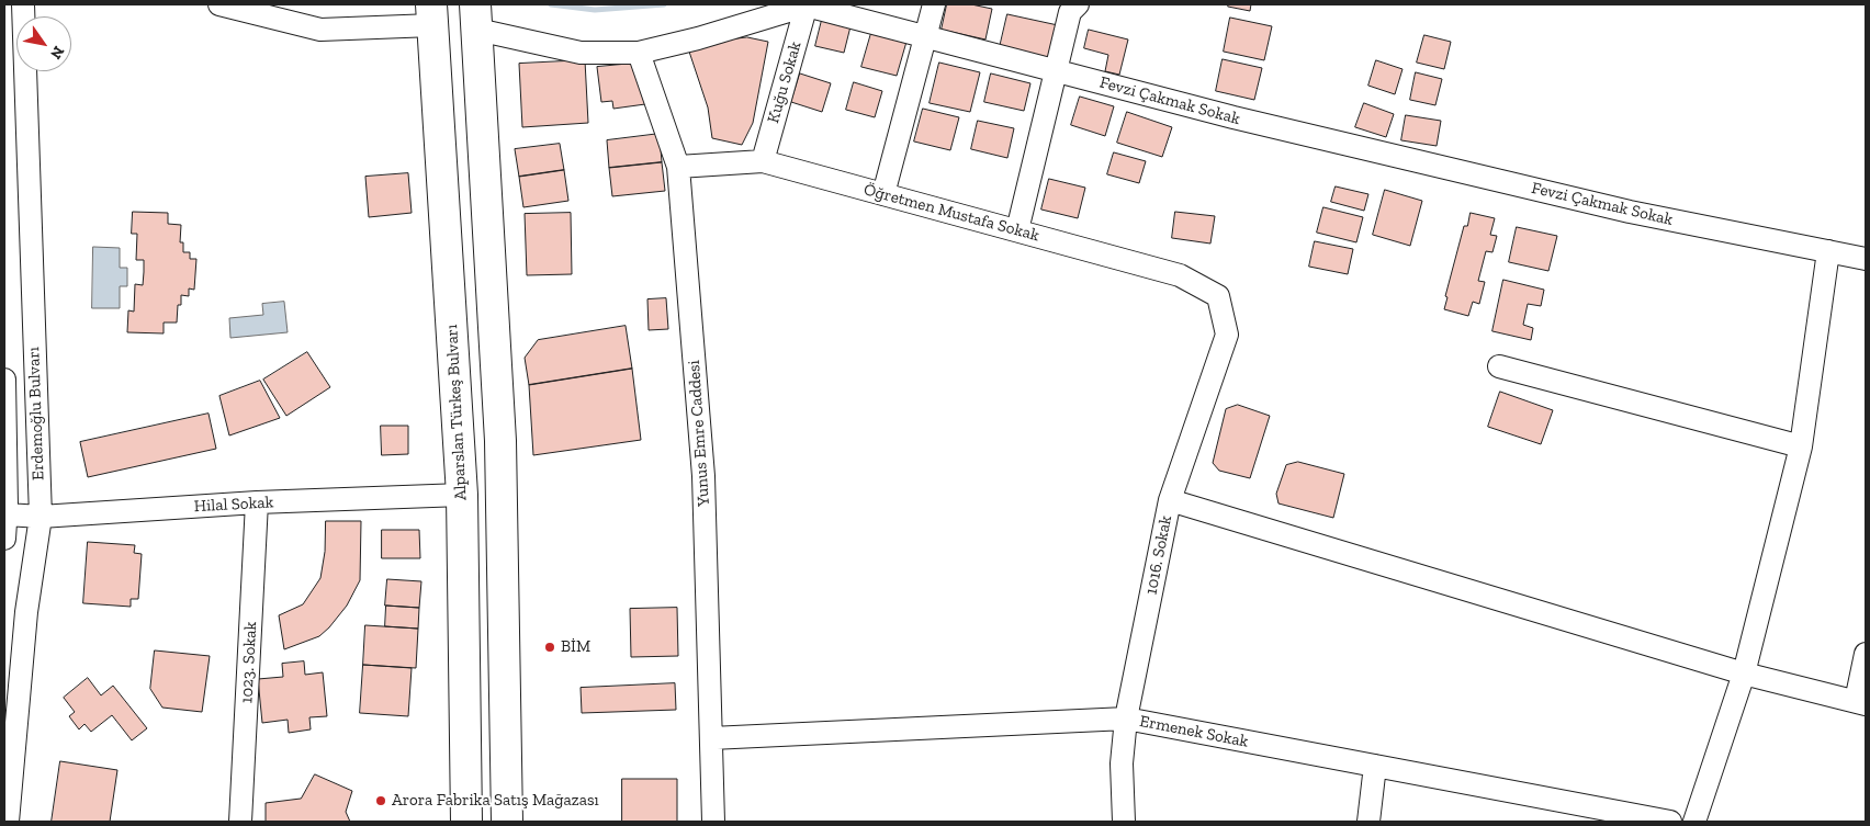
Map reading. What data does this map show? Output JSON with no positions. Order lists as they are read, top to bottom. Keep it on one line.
{"streets":{"highway":["Alparslan Türkeş Bulvarı"],"street":["Kuğu Sokak","Fevzi Çakmak Sokak","Öğretmen Mustafa Sokak","Erdemoğlu Bulvarı","Yunus Emre Caddesi","Hilal Sokak","1016. Sokak","1023. Sokak","Ermenek Sokak"]},"crossings":[["Kuğu Sokak","Fevzi Çakmak Sokak"],["Kuğu Sokak","Öğretmen Mustafa Sokak"],["Öğretmen Mustafa Sokak","Yunus Emre Caddesi"],["Öğretmen Mustafa Sokak","1016. Sokak"],["Alparslan Türkeş Bulvarı","Hilal Sokak"],["Erdemoğlu Bulvarı","Hilal Sokak"],["Yunus Emre Caddesi","Ermenek Sokak"],["Hilal Sokak","1023. Sokak"],["1016. Sokak","Ermenek Sokak"]],"places":["BİM","Arora Fabrika Satış Mağazası"],"north":"bottom right"}
